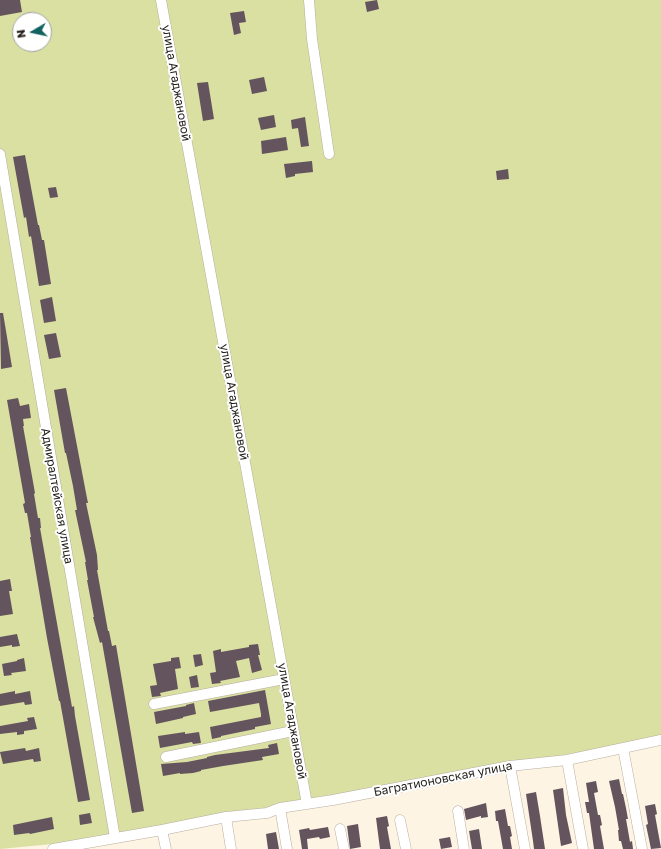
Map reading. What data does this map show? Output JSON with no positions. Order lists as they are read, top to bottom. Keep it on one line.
{"streets":{"street":["улица Агаджановой","Адмиралтейская улица","Багратионовская улица"]},"crossings":[["улица Агаджановой","Багратионовская улица"],["Адмиралтейская улица","Багратионовская улица"]],"north":"left"}
